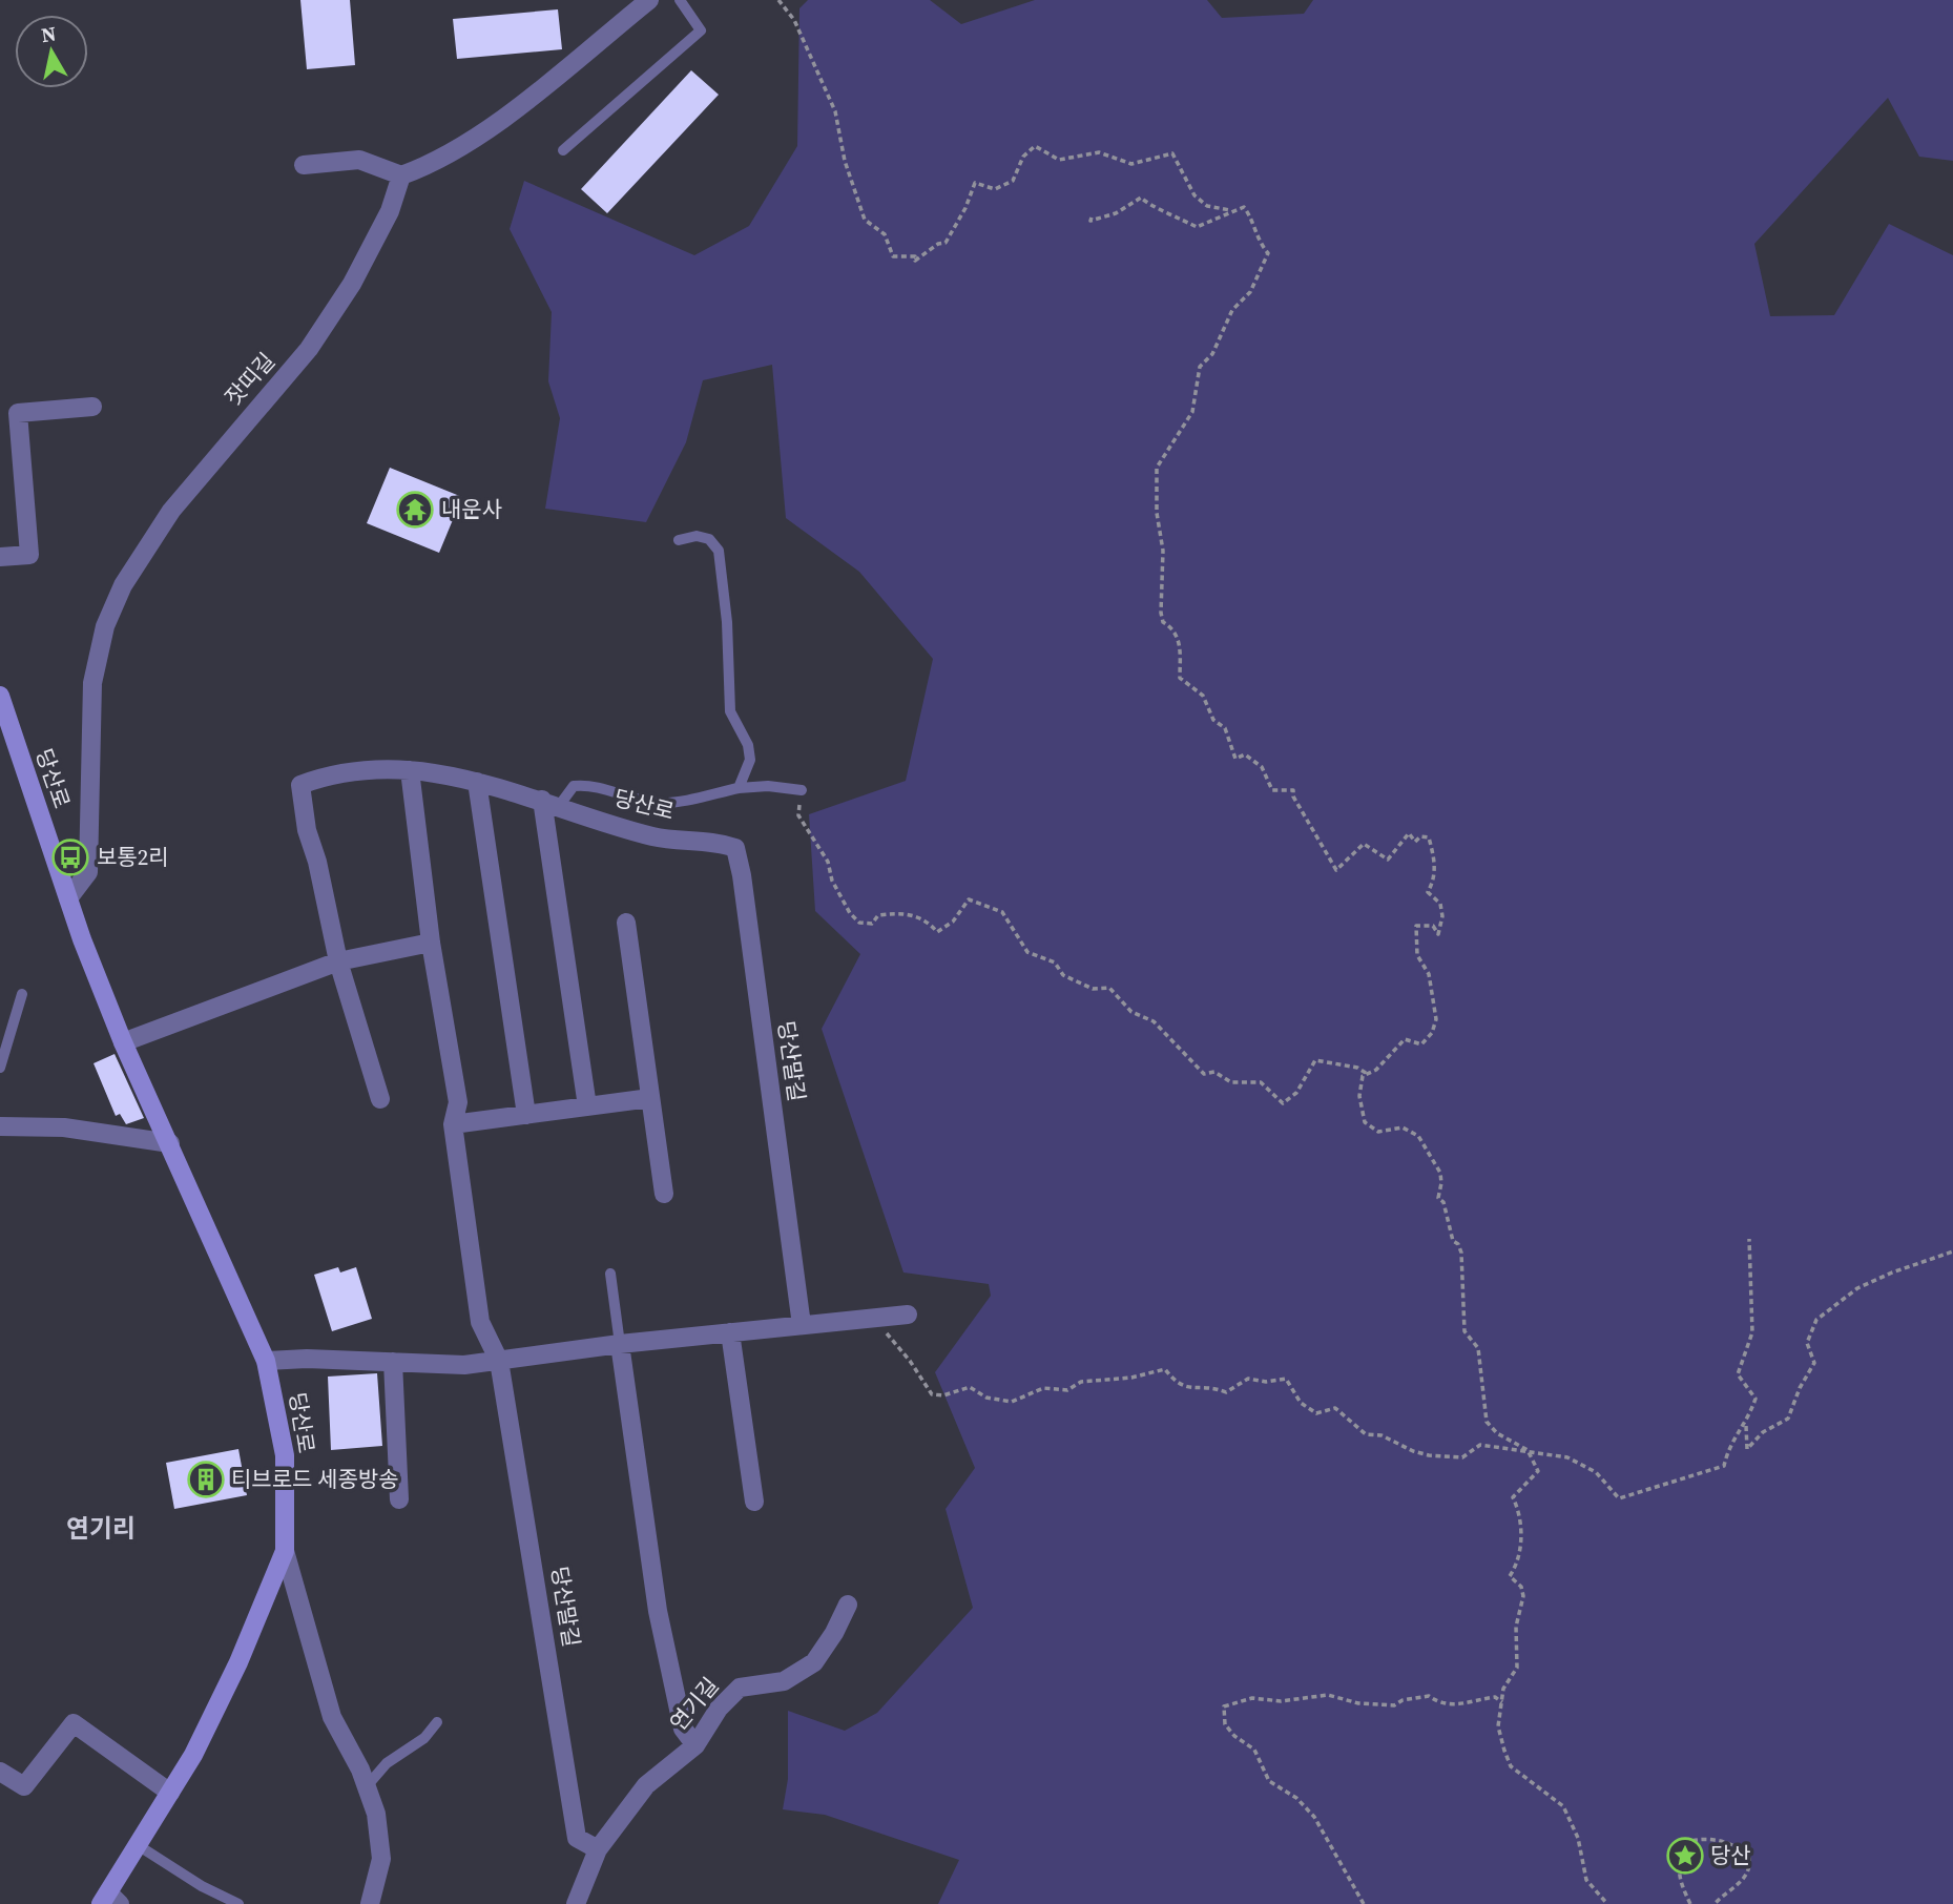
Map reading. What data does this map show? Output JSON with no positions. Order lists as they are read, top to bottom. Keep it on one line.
{"streets":{"street":["잣띠길","당산로","당산말길","연기길"]},"crossings":[["잣띠길","당산로"],["당산로","당산말길"],["당산말길","연기길"]],"districts":["연기리"],"places":{"temple":["내운사"],"bus stop":["보통2리"],"building":["티브로드 세종방송"],"place":["당산"]},"north":"top"}
